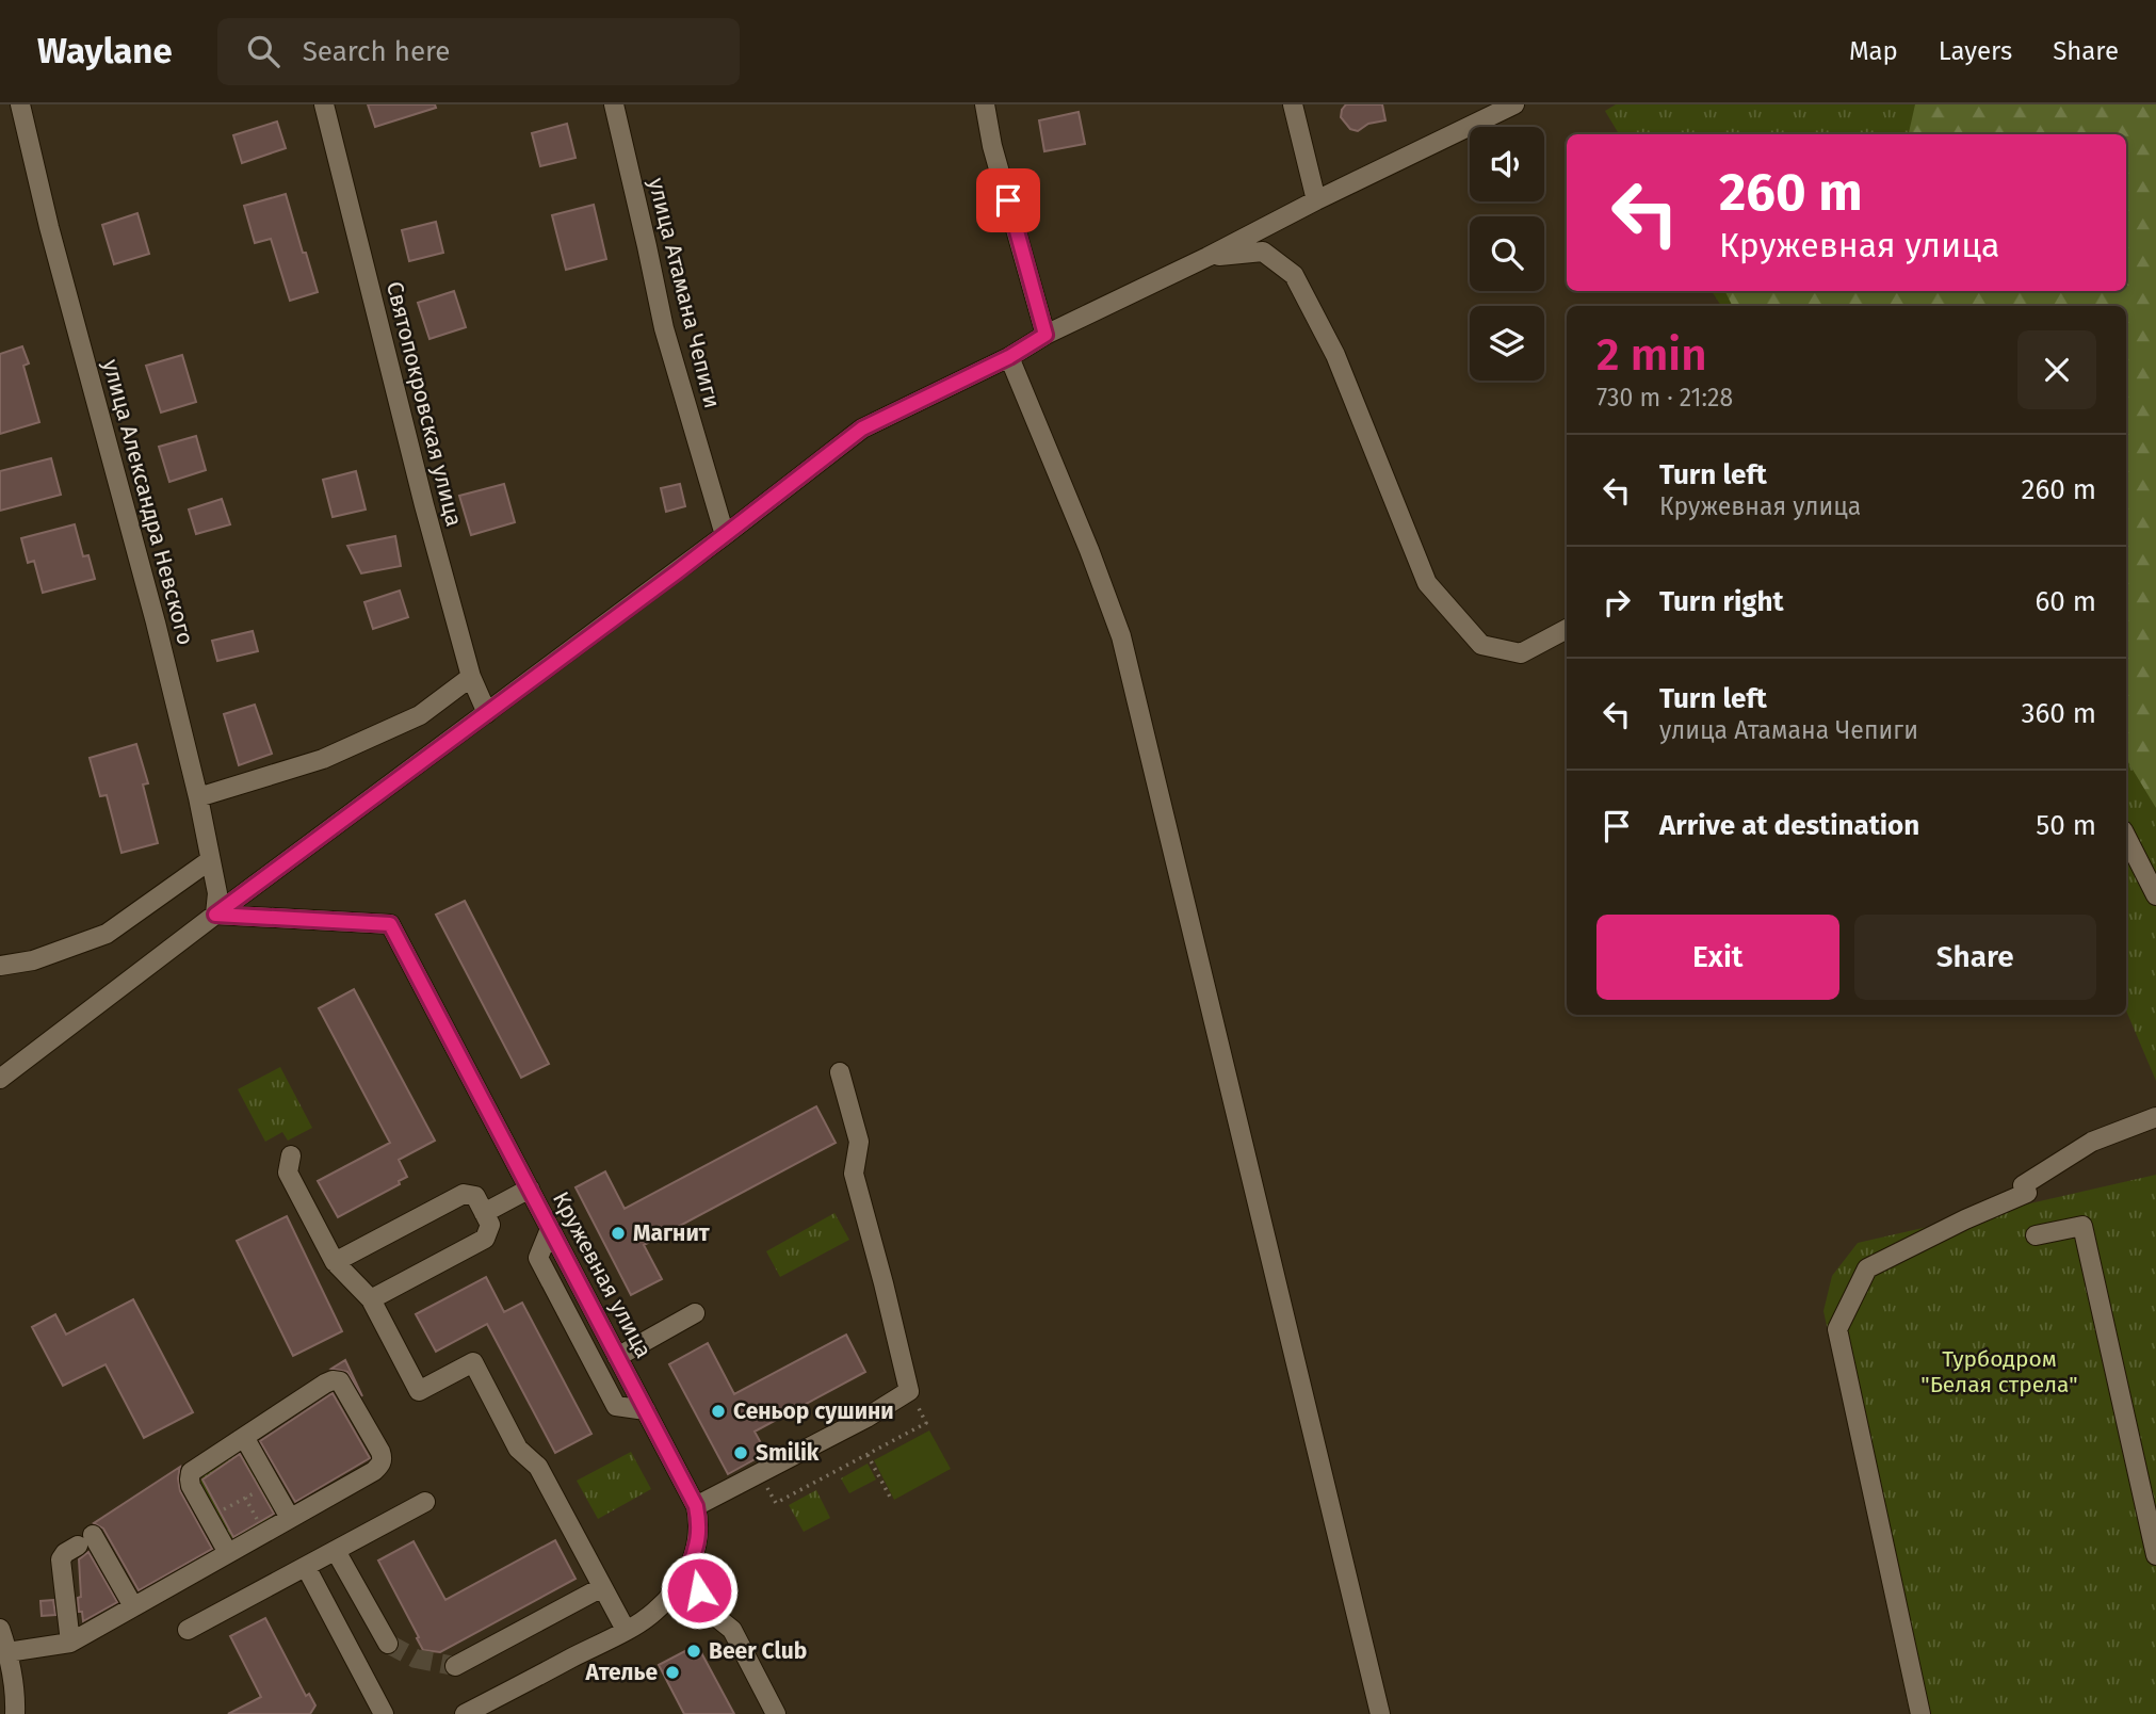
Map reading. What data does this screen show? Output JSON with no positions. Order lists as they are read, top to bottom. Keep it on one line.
{"streets":{"street":["улица Атамана Чепиги","Святопокровская улица","улица Александра Невского","Кружевная улица"]},"crossings":[["улица Александра Невского","Кружевная улица"]],"parks":["Турбодром \"Белая стрела\""],"places":["Магнит","Сеньор сушини","Smilik","Beer Club","Ателье"],"page":{"header":"Waylane","search":"Search here","nav":["Map","Layers","Share"],"turn":["260 m","Кружевная улица"],"heading":["2 min","730 m · 21:28"],"list":[{"name":"Turn left","note":"Кружевная улица","value":"260 m"},{"name":"Turn right","value":"60 m"},{"name":"Turn left","note":"улица Атамана Чепиги","value":"360 m"},{"name":"Arrive at destination","value":"50 m"}],"buttons":["Exit","Share"]}}
